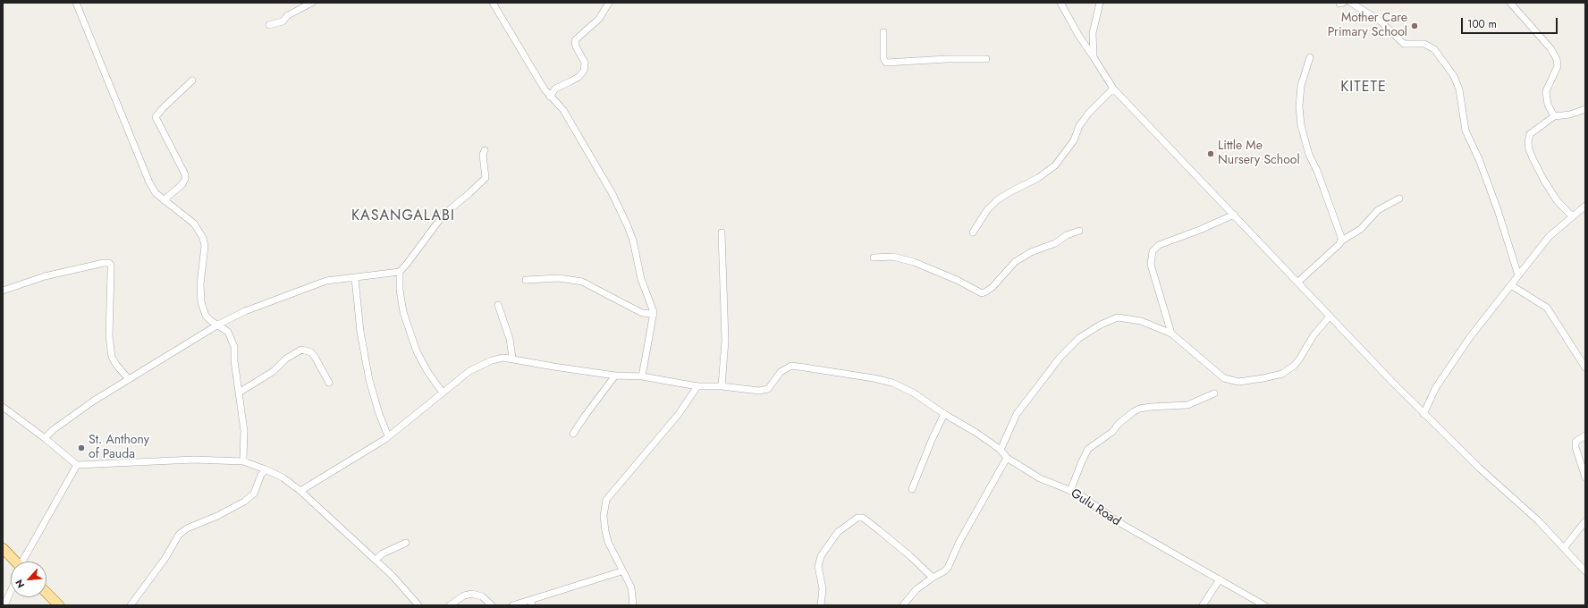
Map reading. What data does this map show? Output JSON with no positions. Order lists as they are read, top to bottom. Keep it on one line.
{"streets":{"street":["Gulu Road"]},"districts":["KITETE","KASANGALABI"],"places":["Mother Care Primary School","Little Me Nursery School","St. Anthony of Pauda"],"scale_bar":"100 m","north":"bottom left"}
